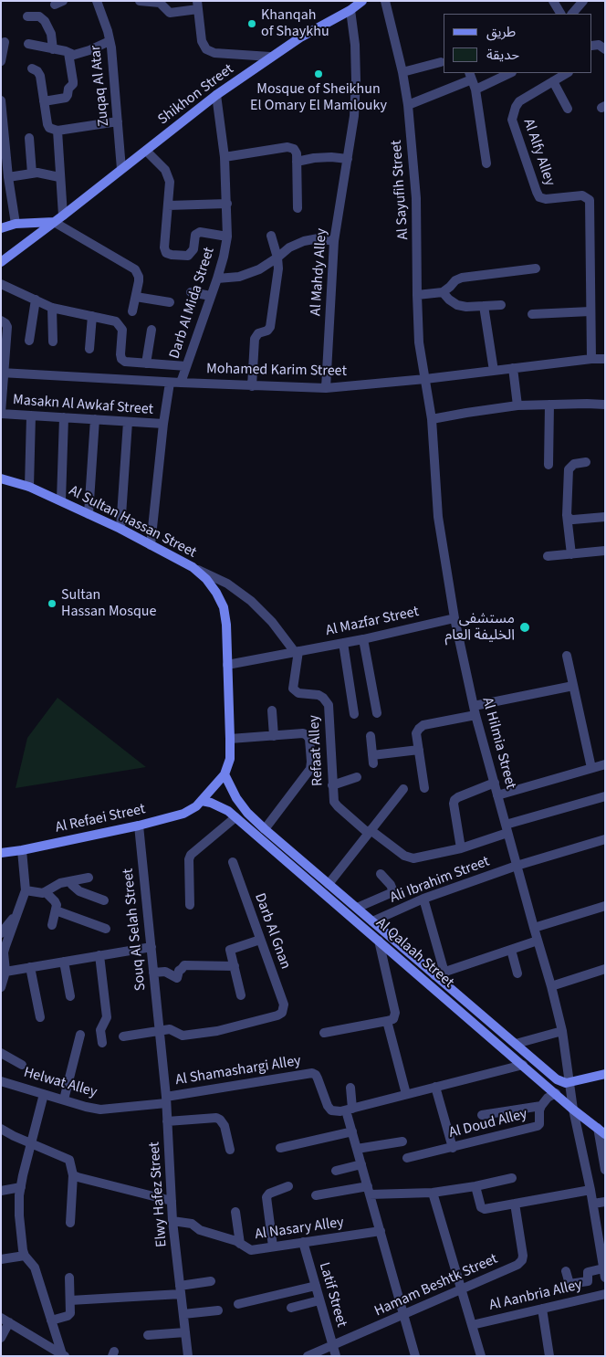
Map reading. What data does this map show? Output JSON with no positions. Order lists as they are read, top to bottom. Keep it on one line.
{"streets":{"main road":["Shikhon Street","Al Sultan Hassan Street","Al Refaei Street","Al Qalaah Street"],"street":["Zuqaq Al Atar","Al Alfy Alley","Al Sayufih Street","Al Mahdy Alley","Darb Al Mida Street","Mohamed Karim Street","Masakn Al Awkaf Street","Al Mazfar Street","Al Hilmia Street","Refaat Alley","Ali Ibrahim Street","Souq Al Selah Street","Darb Al Gnan","Al Shamashargi Alley","Helwat Alley","Al Doud Alley","Elwy Hafez Street","Al Nasary Alley","Hamam Beshtk Street","Latif Street","Al Aanbria Alley"]},"crossings":[["Zuqaq Al Atar","Shikhon Street"],["Shikhon Street","Al Mahdy Alley"],["Shikhon Street","Darb Al Mida Street"],["Al Alfy Alley","Mohamed Karim Street"],["Al Sayufih Street","Mohamed Karim Street"],["Al Sayufih Street","Al Hilmia Street"],["Al Mahdy Alley","Mohamed Karim Street"],["Darb Al Mida Street","Mohamed Karim Street"],["Mohamed Karim Street","Masakn Al Awkaf Street"],["Mohamed Karim Street","Al Hilmia Street"],["Al Sultan Hassan Street","Al Mazfar Street"],["Al Sultan Hassan Street","Al Refaei Street"],["Al Sultan Hassan Street","Al Qalaah Street"],["Al Mazfar Street","Al Hilmia Street"],["Al Mazfar Street","Refaat Alley"],["Al Hilmia Street","Refaat Alley"],["Al Hilmia Street","Ali Ibrahim Street"],["Al Hilmia Street","Al Qalaah Street"],["Al Refaei Street","Souq Al Selah Street"],["Al Refaei Street","Al Qalaah Street"],["Ali Ibrahim Street","Al Qalaah Street"],["Souq Al Selah Street","Darb Al Gnan"],["Souq Al Selah Street","Elwy Hafez Street"],["Darb Al Gnan","Elwy Hafez Street"],["Al Qalaah Street","Al Doud Alley"],["Al Shamashargi Alley","Helwat Alley"],["Al Shamashargi Alley","Elwy Hafez Street"],["Helwat Alley","Elwy Hafez Street"],["Elwy Hafez Street","Al Nasary Alley"],["Al Nasary Alley","Latif Street"],["Hamam Beshtk Street","Latif Street"]],"places":["Khanqah of Shaykhu","Mosque of Sheikhun El Omary El Mamlouky","Sultan Hassan Mosque","مستشفى الخليفة العام"],"legend":["طريق","حديقة"]}
